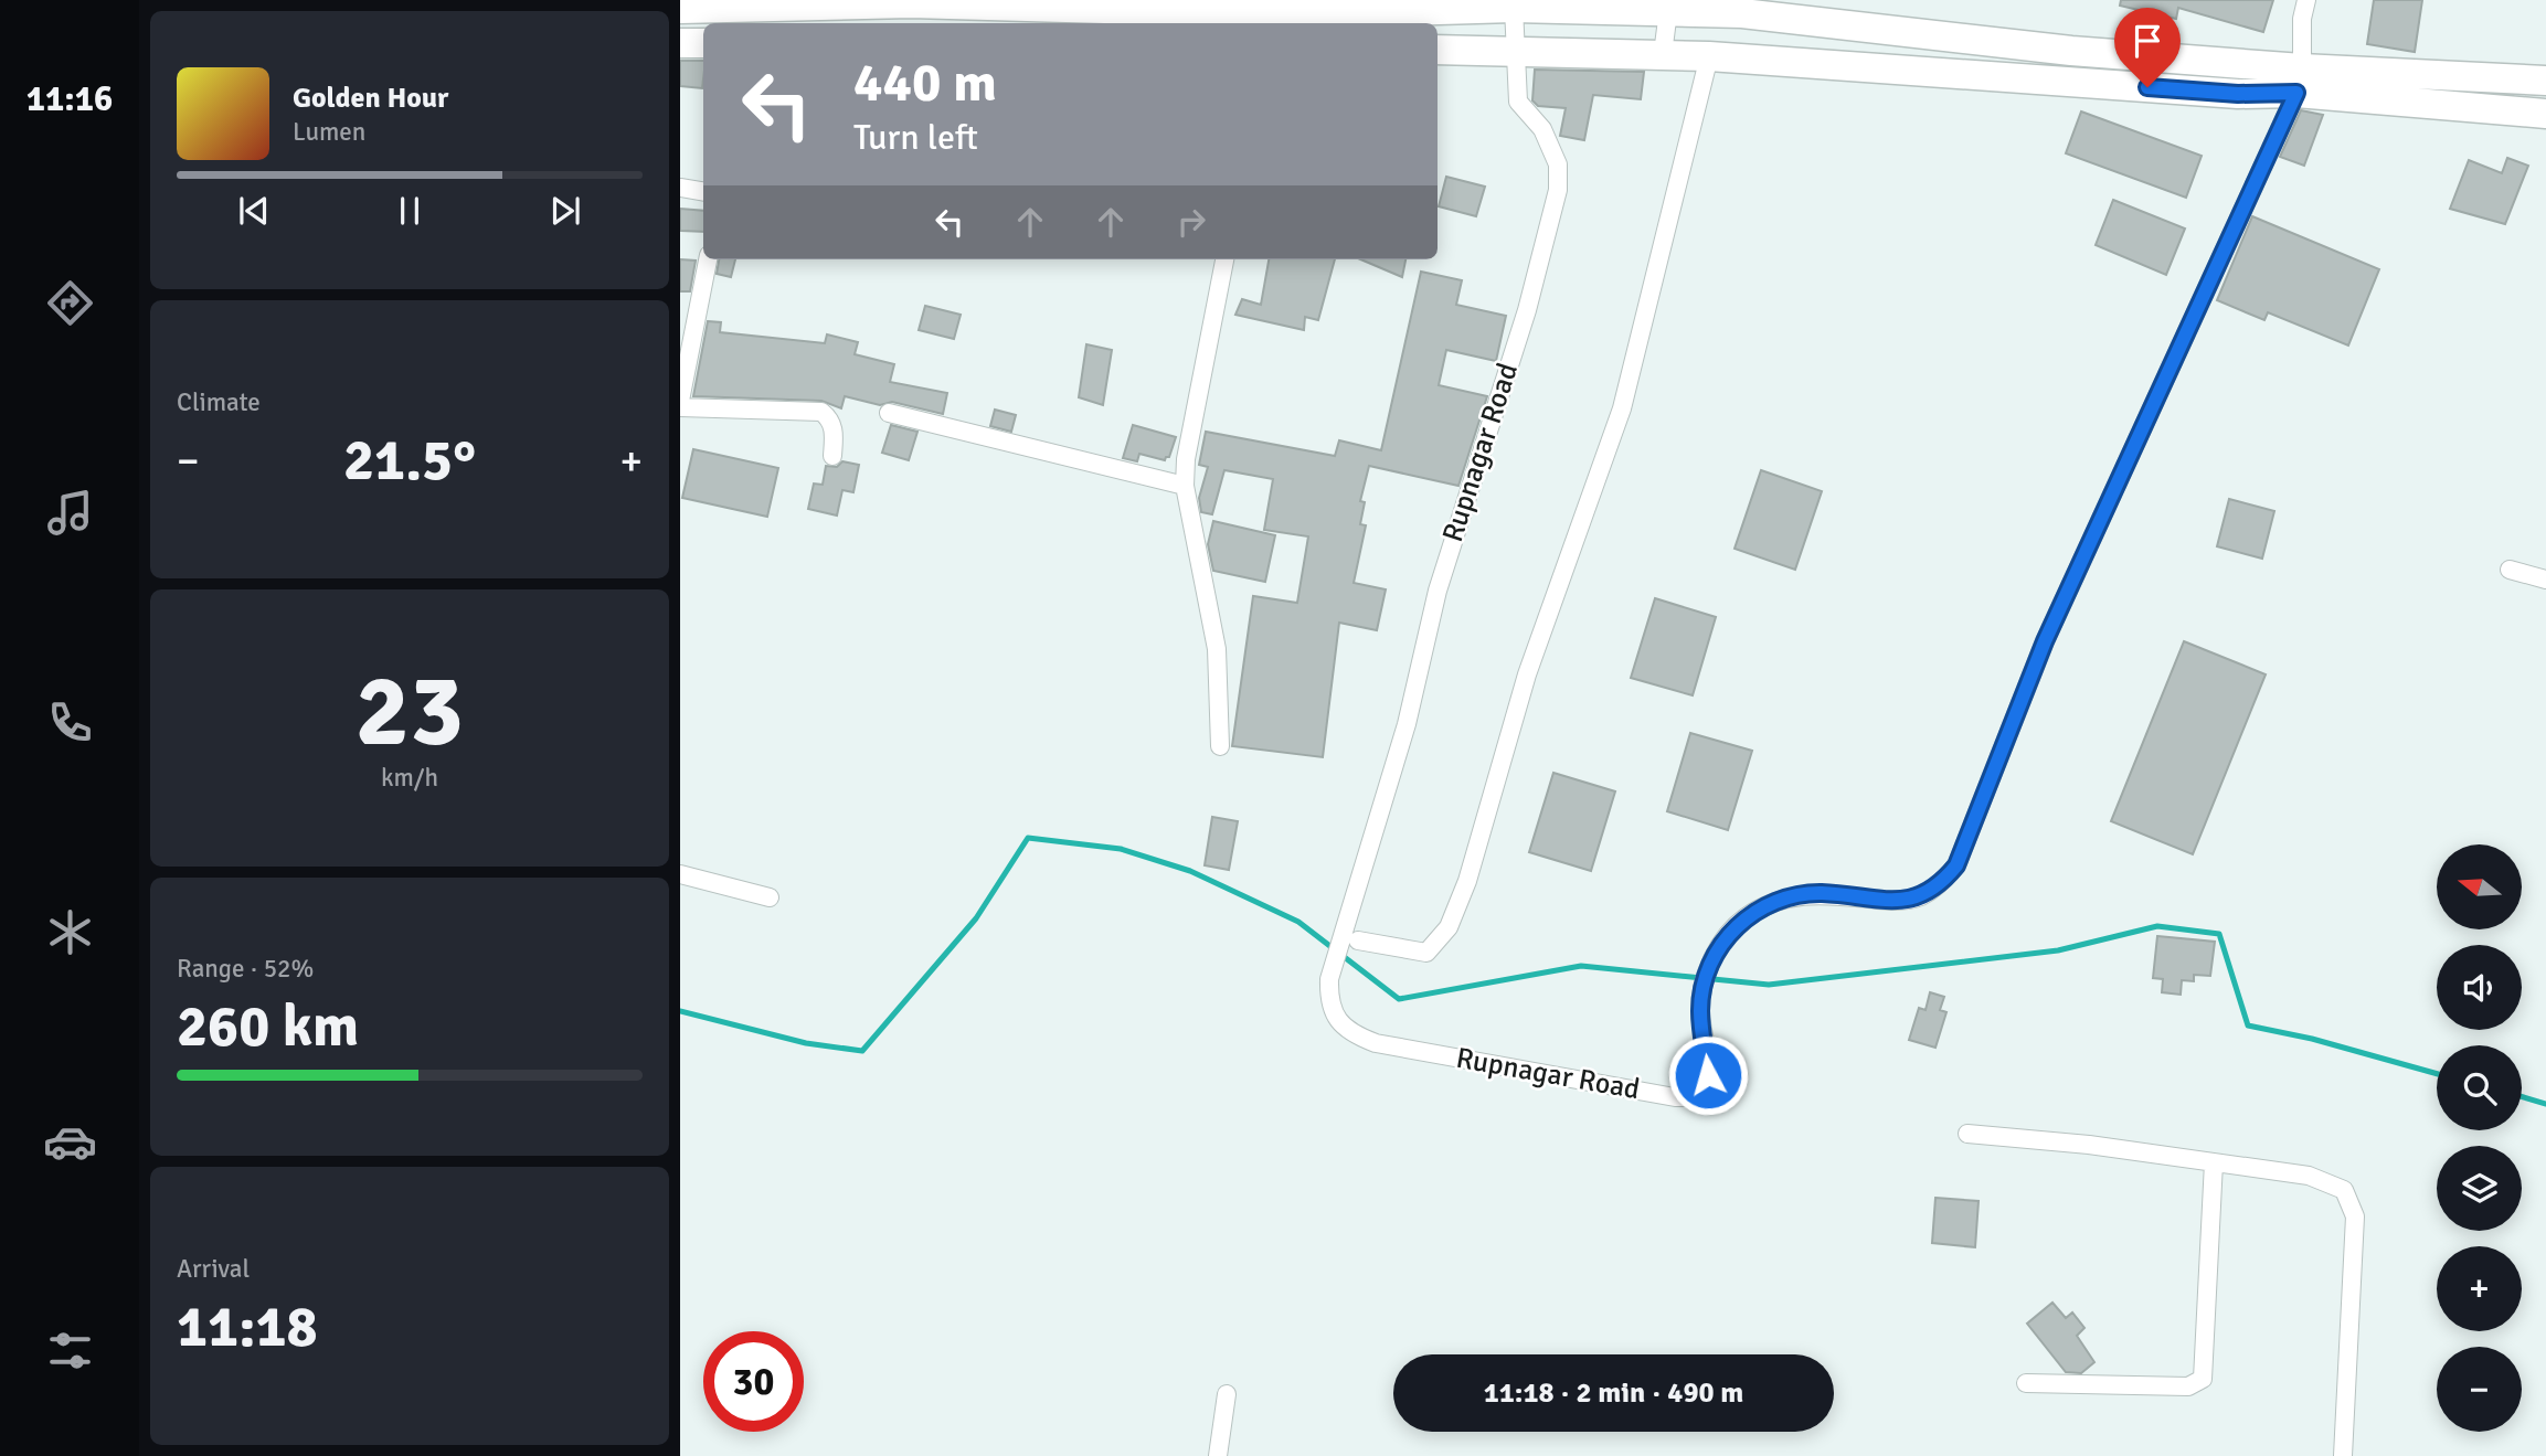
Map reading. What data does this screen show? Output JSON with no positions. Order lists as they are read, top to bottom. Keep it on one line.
{"streets":{"street":["Rupnagar Road"]},"north":"left","page":{"tabs":"11:16","turn":["440 m","Turn left"],"song":["Golden Hour","Lumen"],"tile":["Climate",["23","km/h"],["Range · 52%","260 km"],["Arrival","11:18"]],"heat":["−","21.5°","+"],"map_buttons":["+","−"],"limit":"30","trip":"11:18 · 2 min · 490 m"}}
